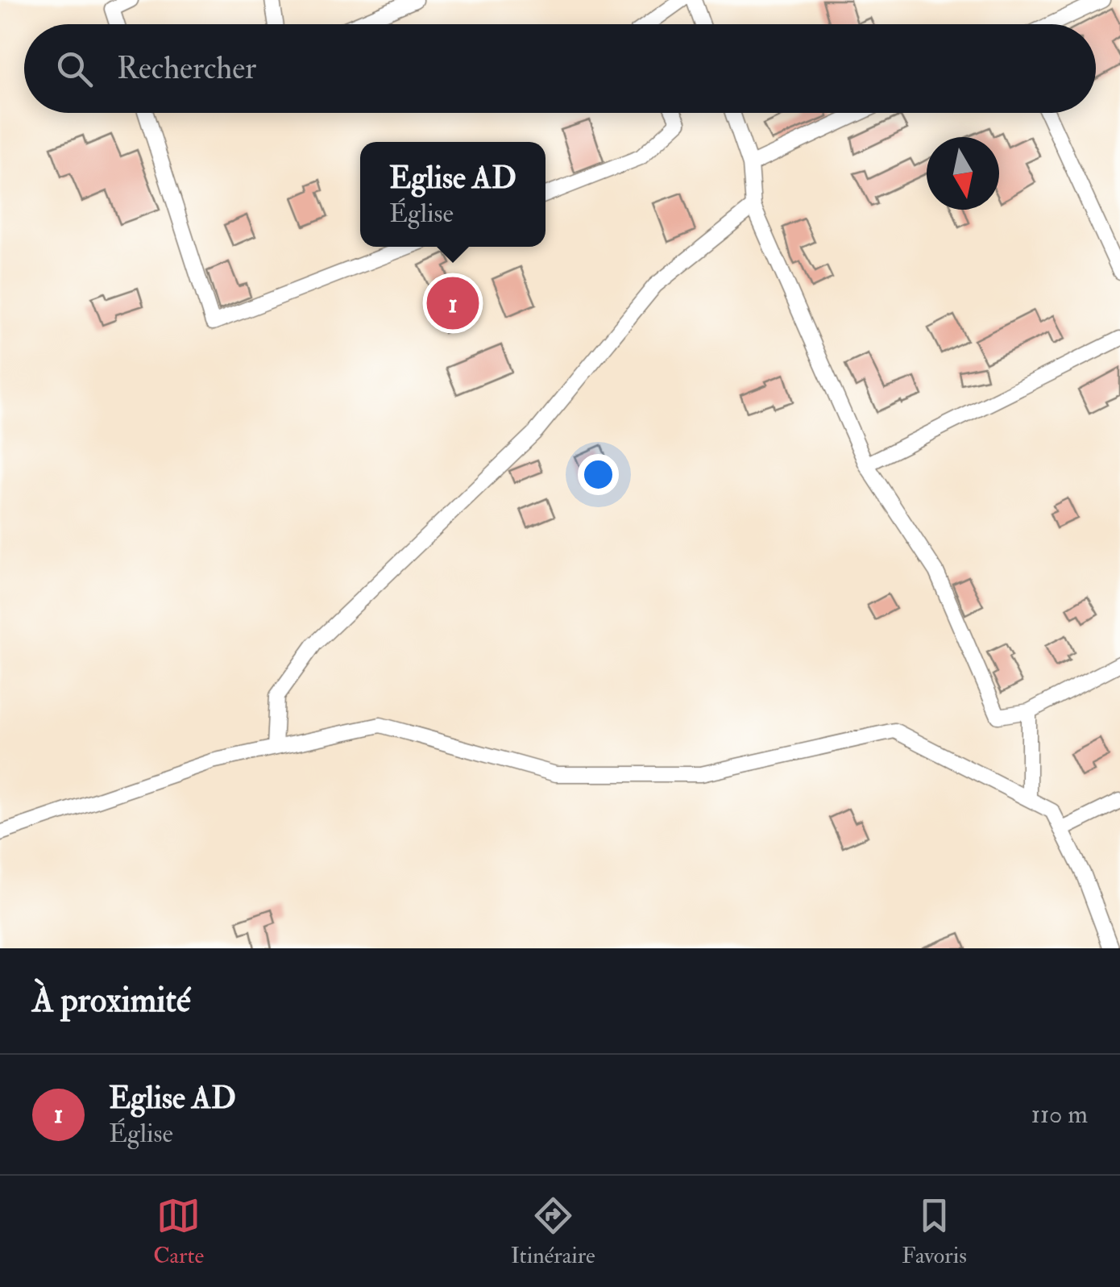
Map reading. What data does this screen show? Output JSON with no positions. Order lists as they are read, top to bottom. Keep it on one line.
{"north":"bottom","page":{"search":"Rechercher","popup":["Eglise AD","Église"],"pins":"1","heading":"À proximité","list":[{"mark":"1","name":"Eglise AD","note":"Église","value":"110 m"}],"nav":["Carte","Itinéraire","Favoris"]}}
